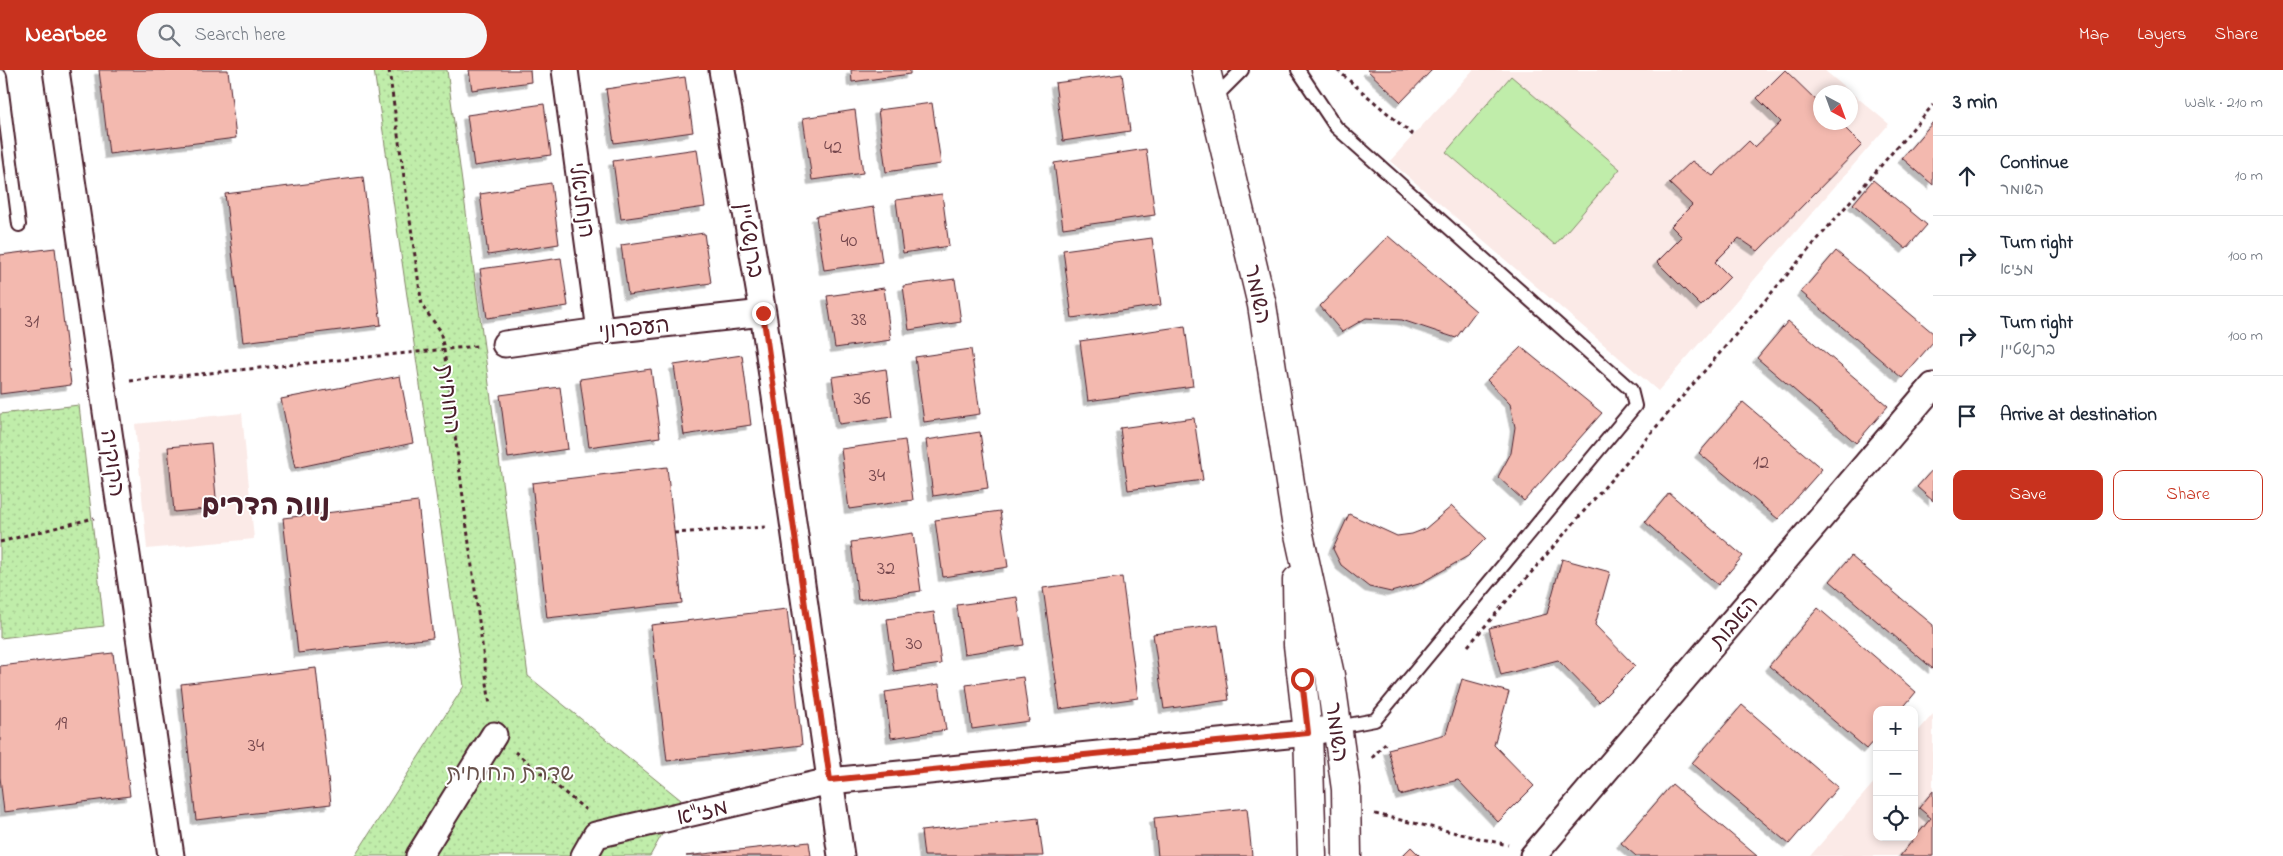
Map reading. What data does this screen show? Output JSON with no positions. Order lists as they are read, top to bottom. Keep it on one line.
{"streets":{"street":["הנחליאלי","ברנשטיין","השומר","העפרוני","הקוקיה","האבות","מזי\"א"],"path":["החוחית"]},"crossings":[["הנחליאלי","העפרוני"],["ברנשטיין","העפרוני"],["ברנשטיין","מזי\"א"],["השומר","מזי\"א"]],"districts":["נווה הדרים"],"parks":["שדרת החוחית"],"house_numbers":["42","40","38","31","36","12","34","32","30","19","34"],"north":"bottom right","page":{"header":"Nearbee","search":"Search here","nav":["Map","Layers","Share"],"heading":["3 min","Walk · 210 m"],"list":[["Continue","השומר","10 m"],["Turn right","מזיא","100 m"],["Turn right","ברנשטיין","100 m"],"Arrive at destination"],"buttons":["Save","Share"],"map_buttons":["+","−"]}}
